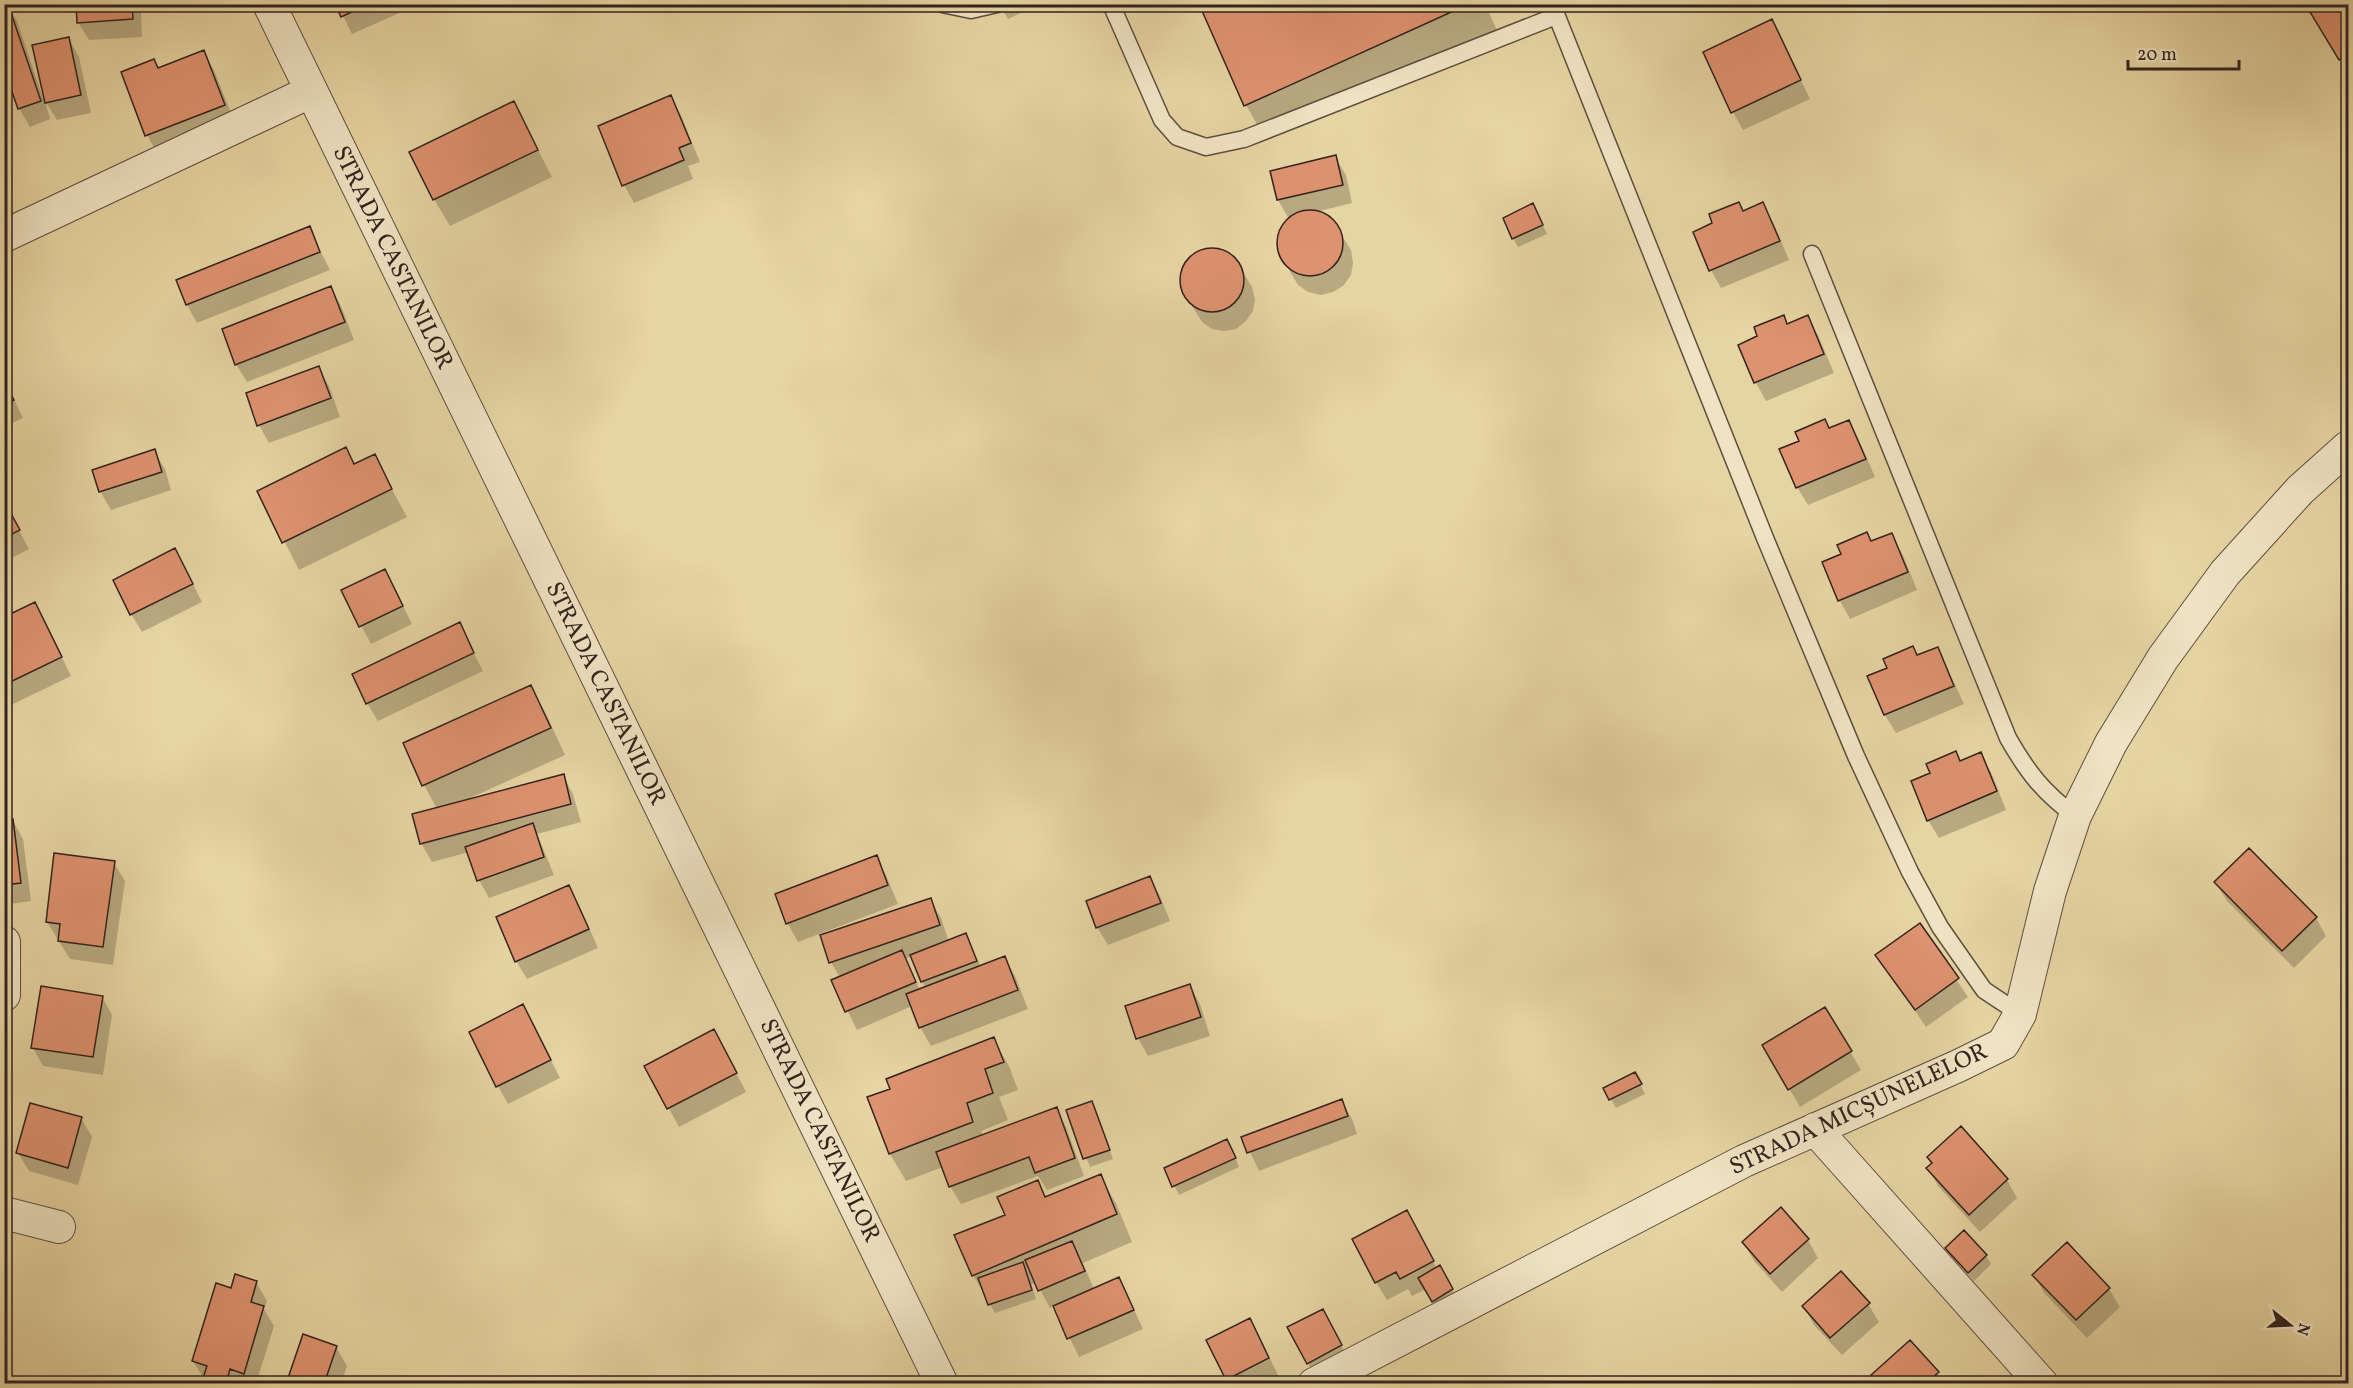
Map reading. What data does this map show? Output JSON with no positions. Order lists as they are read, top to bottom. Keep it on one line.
{"streets":{"street":["STRADA CASTANILOR","STRADA MICȘUNELELOR"]},"scale_bar":"20 m","north":"right"}
